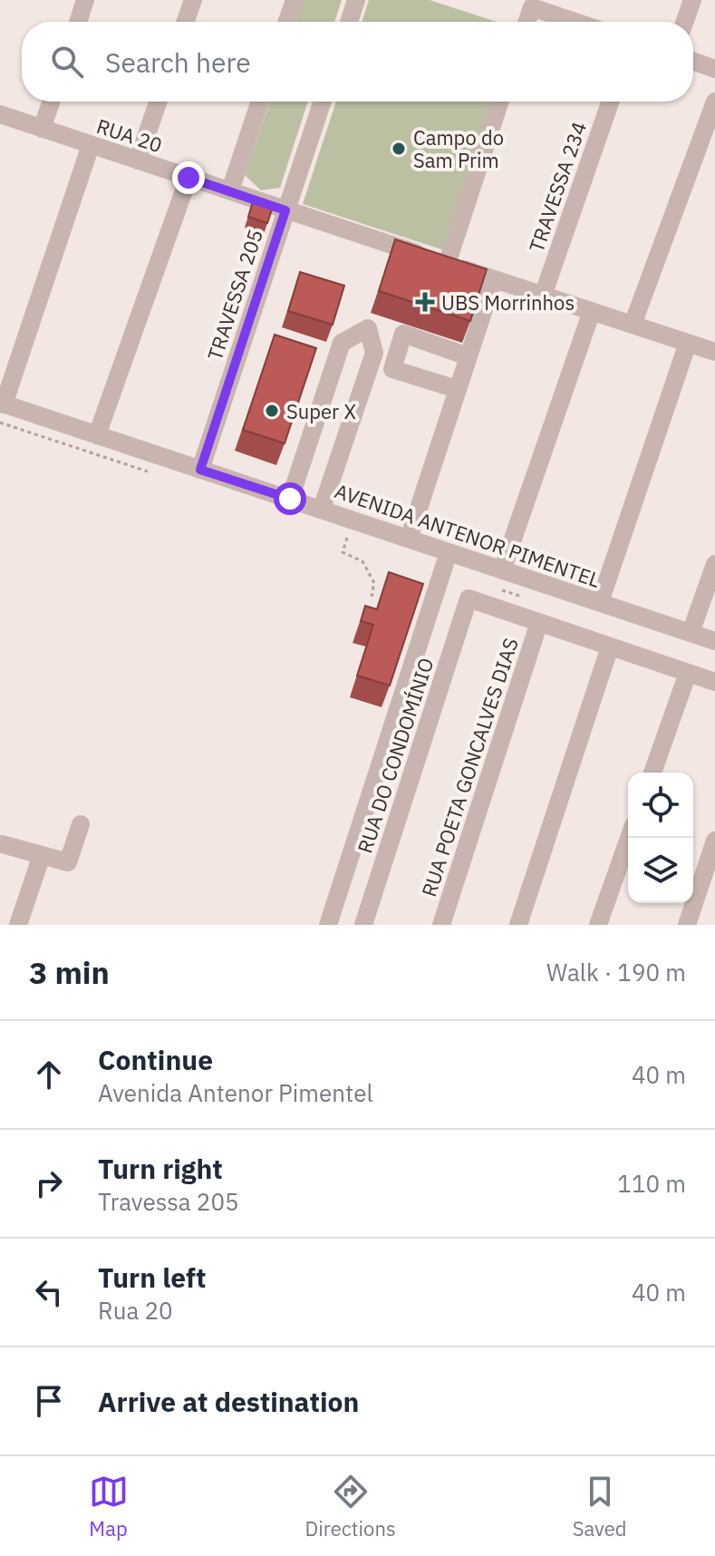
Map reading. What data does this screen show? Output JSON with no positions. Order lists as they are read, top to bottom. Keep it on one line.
{"streets":{"street":["RUA 20","TRAVESSA 234","TRAVESSA 205","AVENIDA ANTENOR PIMENTEL","RUA DO CONDOMÍNIO","RUA POETA GONCALVES DIAS"]},"crossings":[["RUA 20","TRAVESSA 234"],["RUA 20","TRAVESSA 205"],["TRAVESSA 205","AVENIDA ANTENOR PIMENTEL"],["RUA DO CONDOMÍNIO","RUA POETA GONCALVES DIAS"]],"places":{"other":["Campo do Sam Prim","Super X"],"health":["UBS Morrinhos"]},"page":{"search":"Search here","heading":["3 min","Walk · 190 m"],"list":[["Continue","Avenida Antenor Pimentel","40 m"],["Turn right","Travessa 205","110 m"],["Turn left","Rua 20","40 m"],"Arrive at destination"],"nav":["Map","Directions","Saved"]}}
